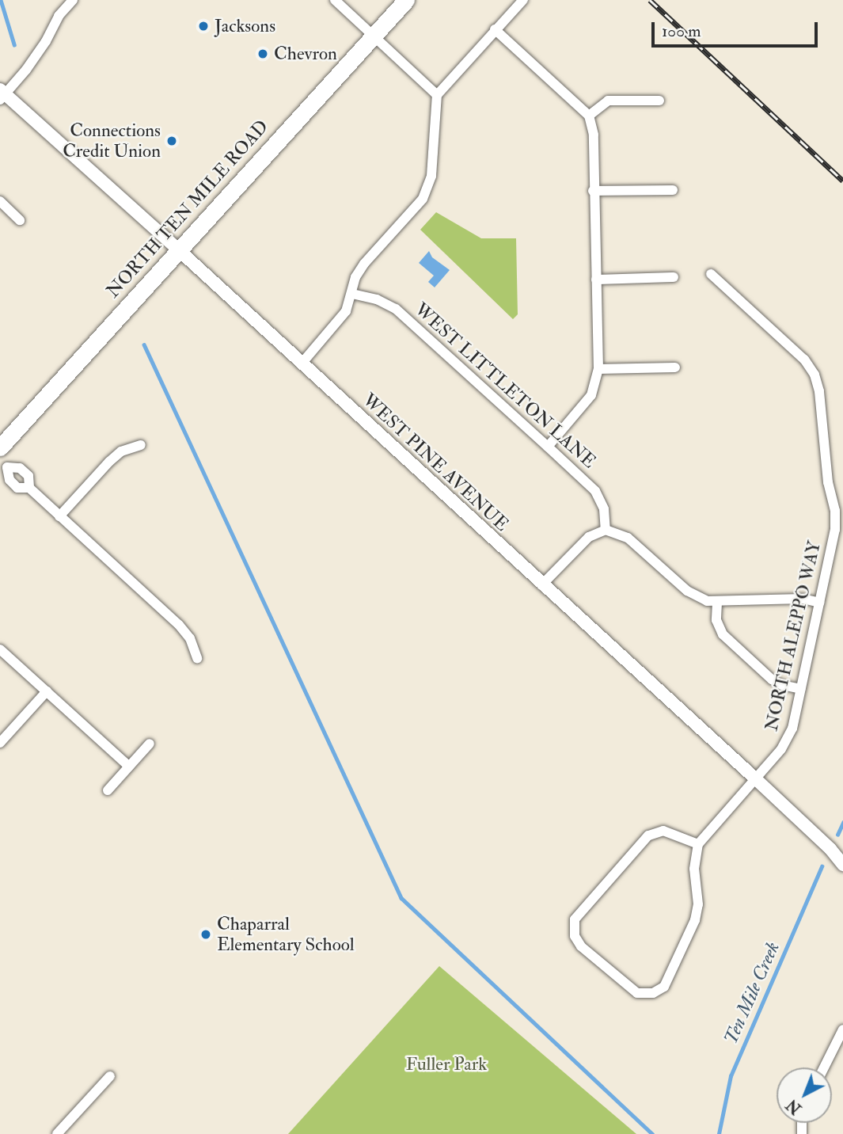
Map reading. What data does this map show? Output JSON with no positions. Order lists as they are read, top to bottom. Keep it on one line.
{"streets":{"main road":["NORTH TEN MILE ROAD"],"street":["WEST LITTLETON LANE","WEST PINE AVENUE","NORTH ALEPPO WAY"]},"crossings":[["NORTH TEN MILE ROAD","WEST PINE AVENUE"],["WEST PINE AVENUE","NORTH ALEPPO WAY"]],"water":["Ten Mile Creek"],"parks":["Fuller Park"],"places":["Jacksons","Chevron","Connections Credit Union","Chaparral Elementary School"],"scale_bar":"100 m","north":"bottom left"}
